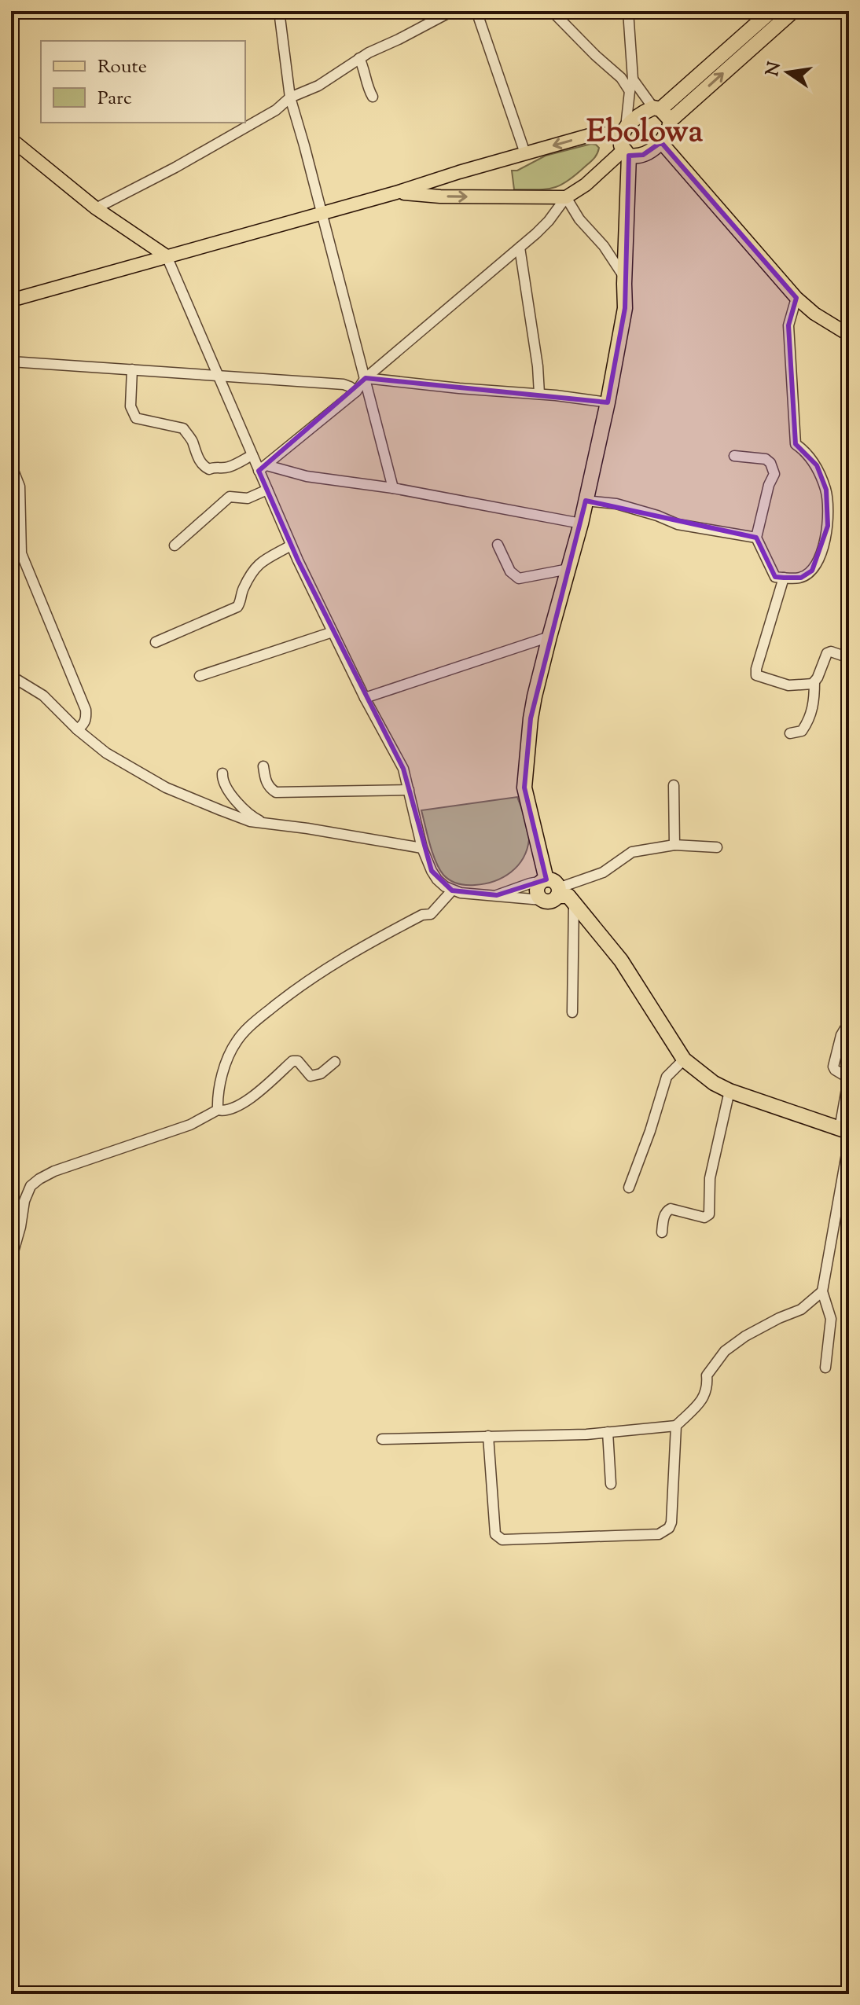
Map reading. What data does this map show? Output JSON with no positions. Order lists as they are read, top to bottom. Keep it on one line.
{"districts":["Ebolowa"],"legend":["Route","Parc"],"north":"left"}
